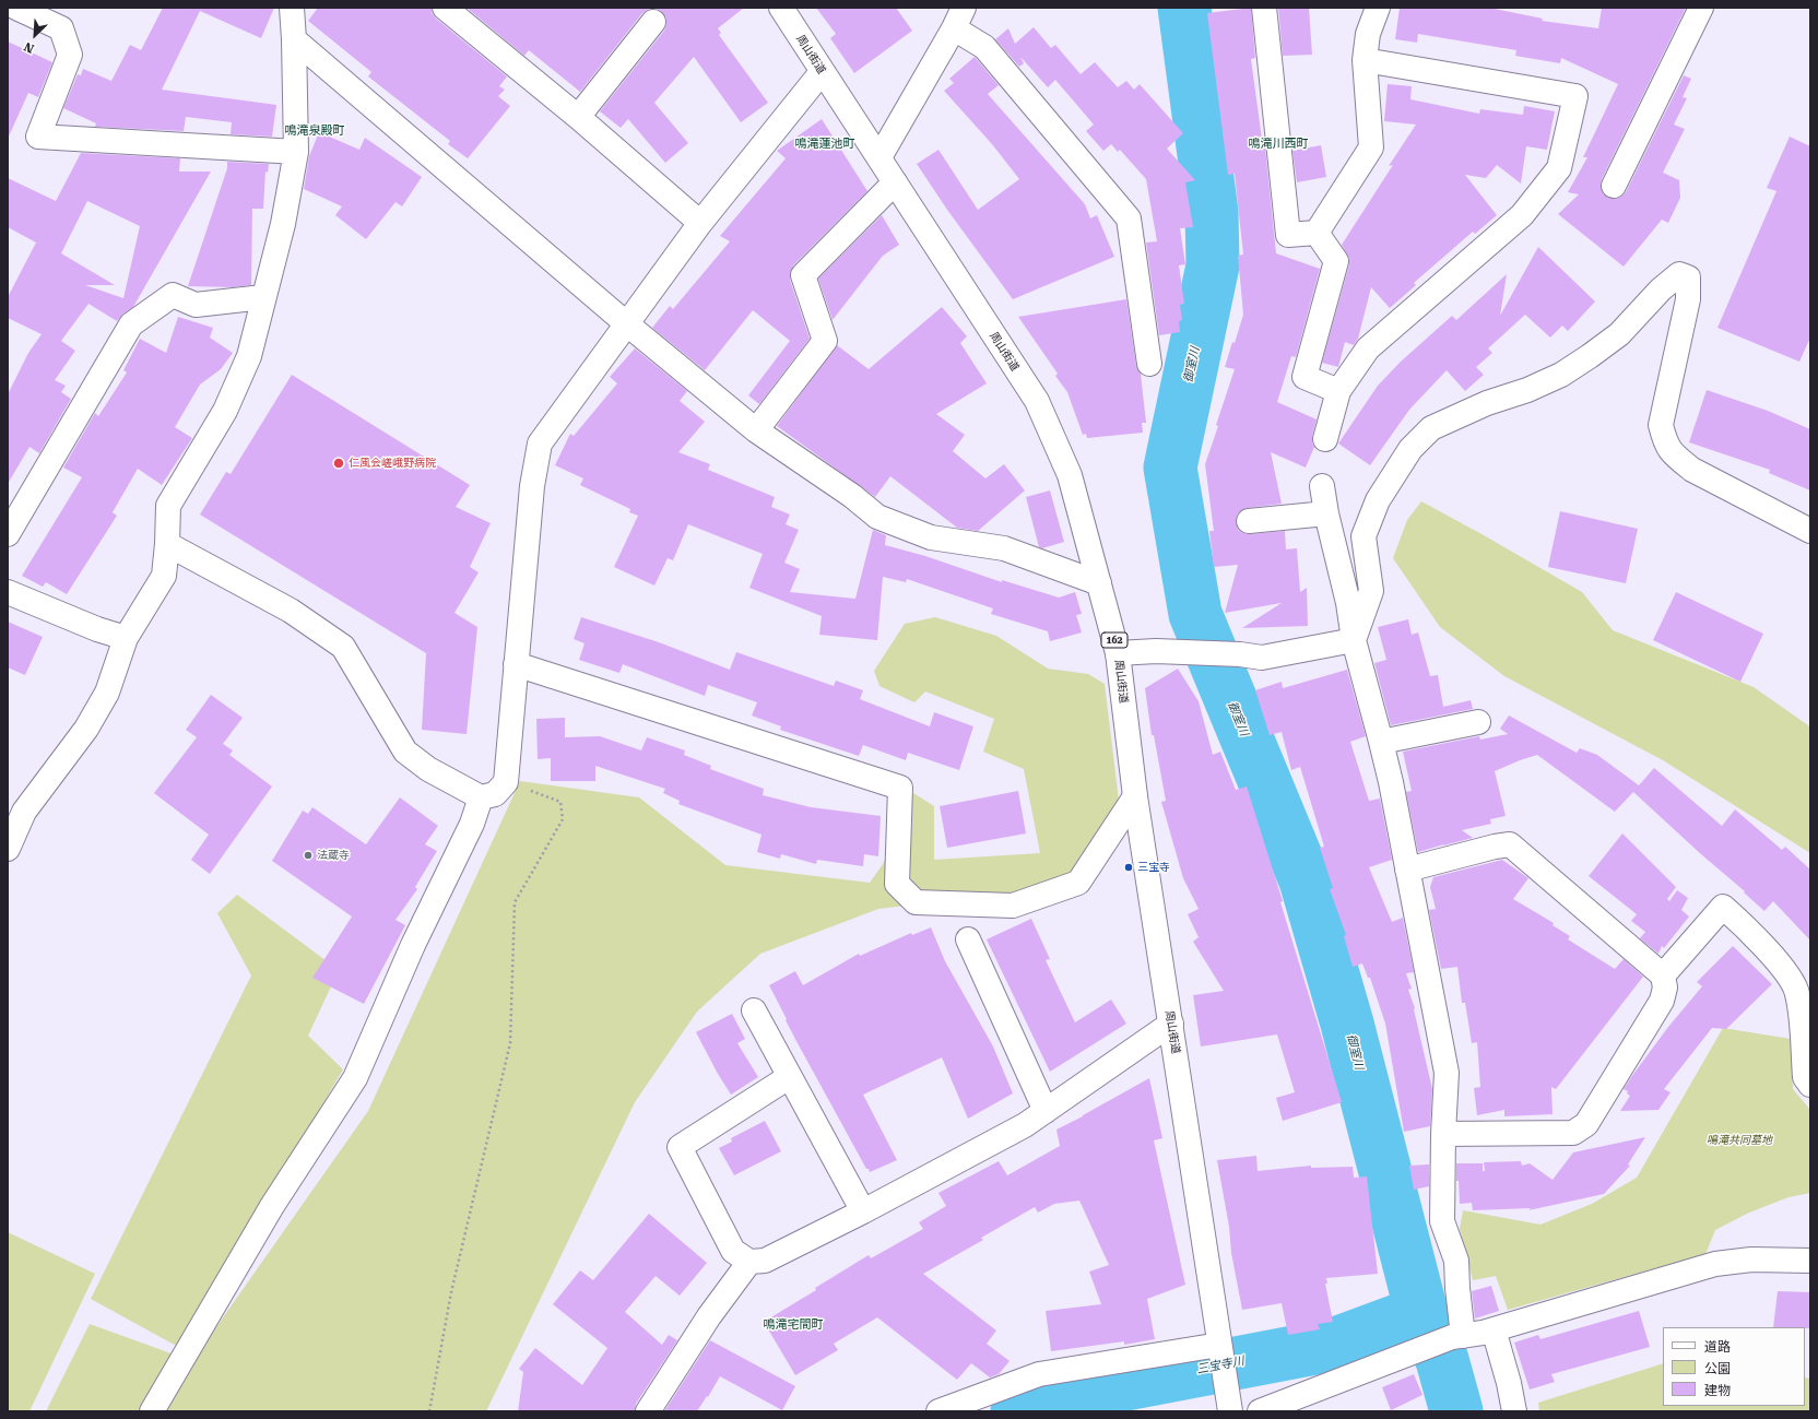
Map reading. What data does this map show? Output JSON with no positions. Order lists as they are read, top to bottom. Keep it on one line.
{"streets":{"main road":["周山街道","162"]},"districts":["鳴滝泉殿町","鳴滝蓮池町","鳴滝川西町","鳴滝宅間町"],"water":["御室川","三宝寺川"],"parks":["鳴滝共同墓地"],"places":["仁風会嵯峨野病院","法蔵寺","三宝寺"],"legend":["道路","公園","建物"],"north":"bottom left"}
